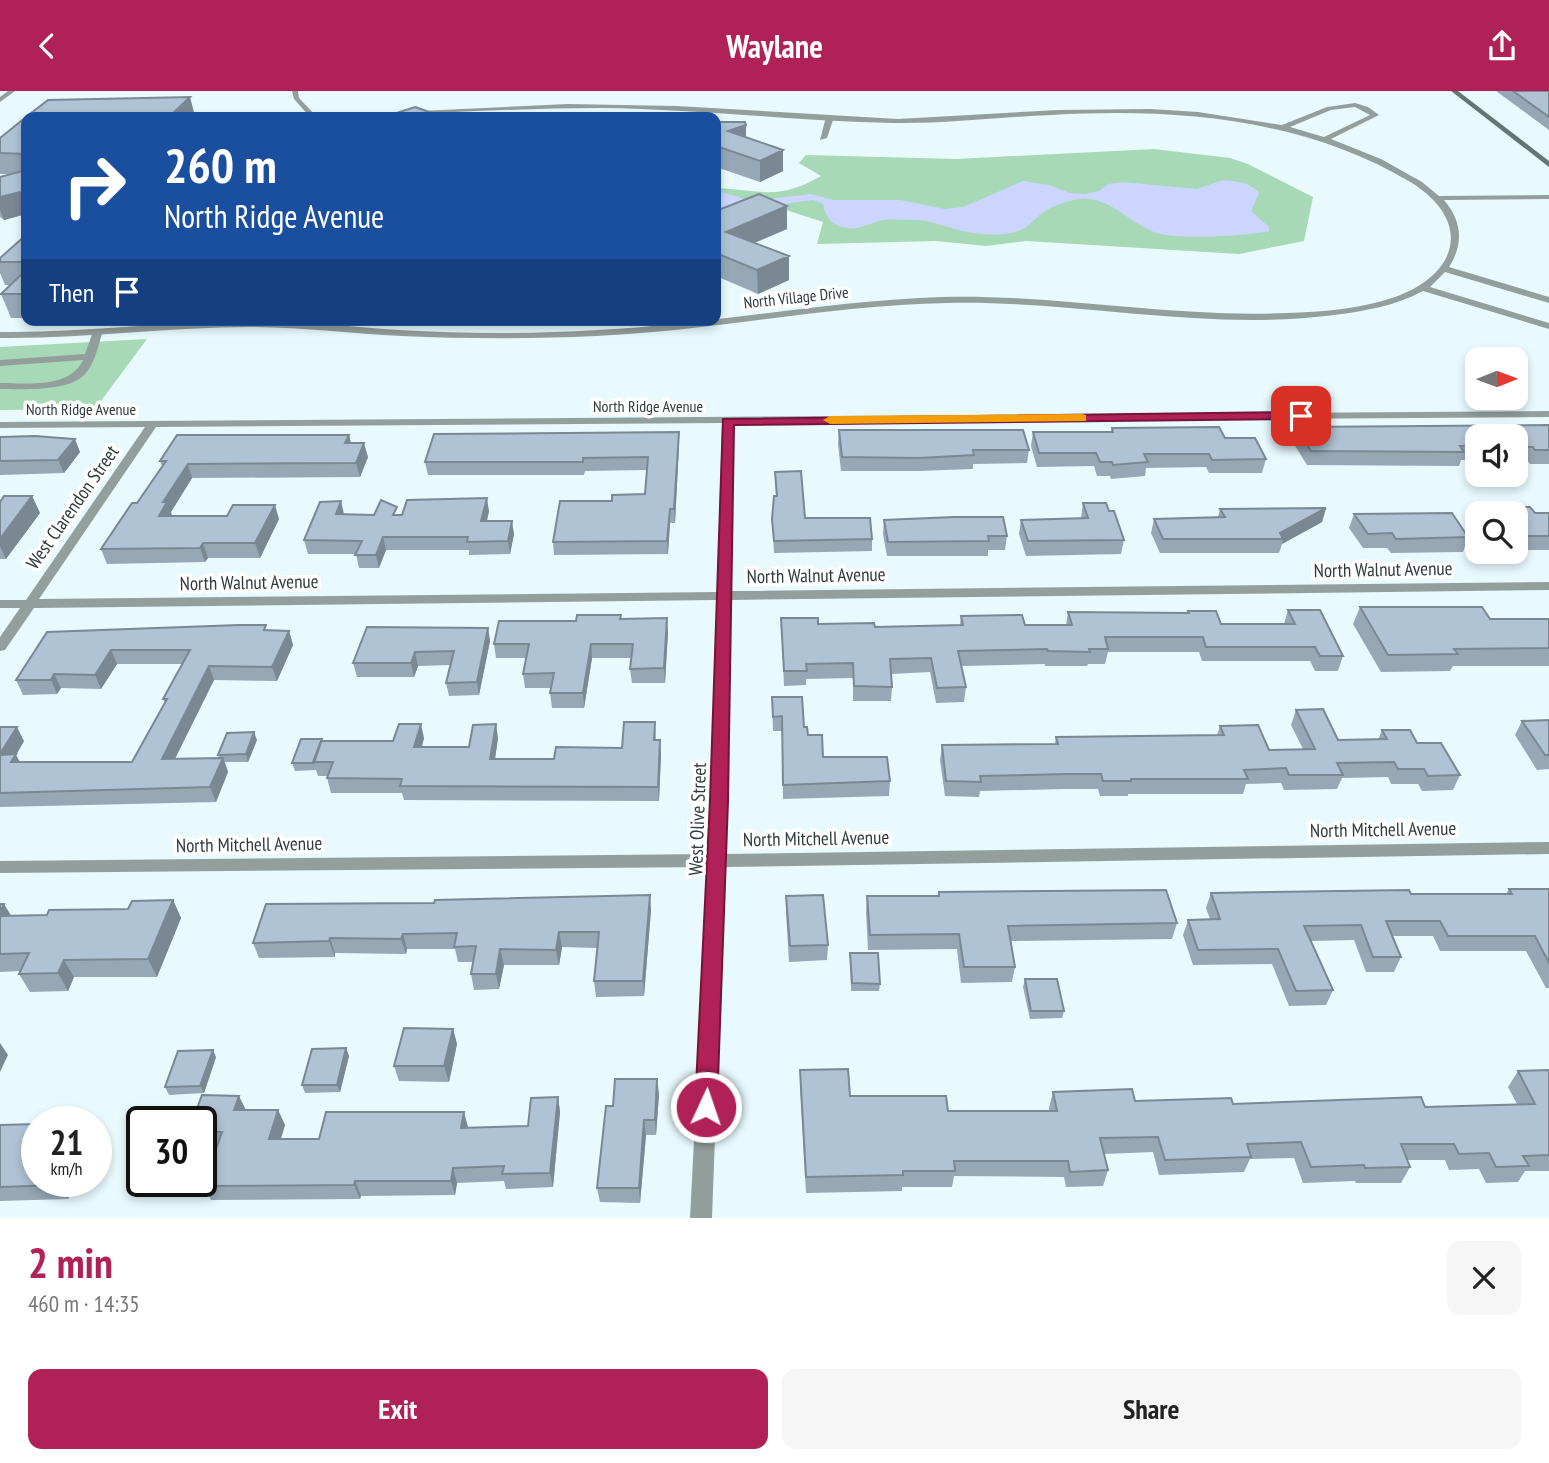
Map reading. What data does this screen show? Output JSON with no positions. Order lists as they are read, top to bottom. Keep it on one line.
{"streets":{"street":["North Village Drive","North Ridge Avenue","West Clarendon Street","North Walnut Avenue","West Olive Street","North Mitchell Avenue"]},"crossings":[["North Ridge Avenue","West Clarendon Street"],["North Ridge Avenue","West Olive Street"],["West Clarendon Street","North Walnut Avenue"],["North Walnut Avenue","West Olive Street"],["West Olive Street","North Mitchell Avenue"]],"north":"right","page":{"header":"Waylane","turn":["260 m","North Ridge Avenue"],"then":"Then","speed":"21 km/h","limit":"30","heading":["2 min","460 m · 14:35"],"buttons":["Exit","Share"]}}
